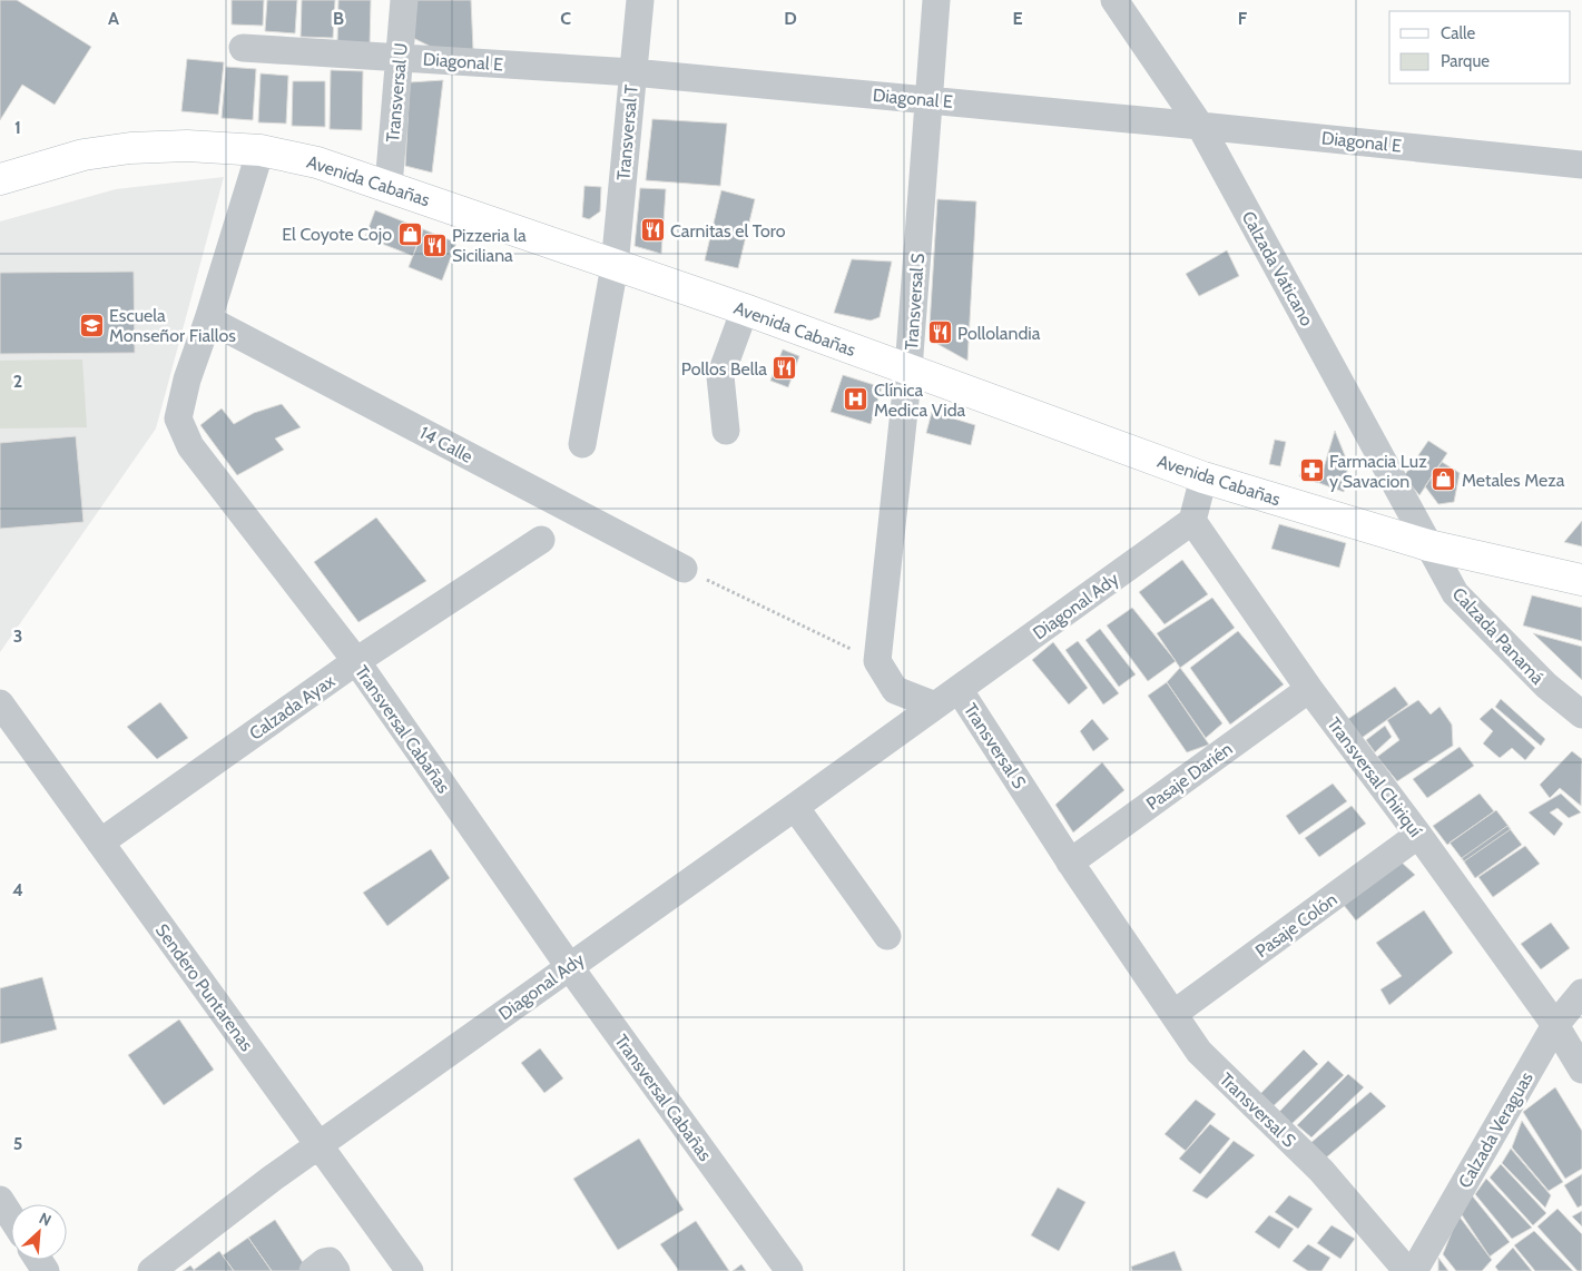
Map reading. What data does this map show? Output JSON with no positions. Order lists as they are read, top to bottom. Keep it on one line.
{"streets":{"street":["Diagonal E","Transversal U","Transversal T","Avenida Cabañas","Calzada Vaticano","Transversal S","14 Calle","Diagonal Ady","Calzada Panamá","Calzada Ayax","Transversal Cabañas","Pasaje Darién","Transversal Chiriquí","Pasaje Colón","Sendero Puntarenas","Calzada Veraguas"]},"crossings":[["Diagonal E","Transversal U"],["Diagonal E","Transversal T"],["Diagonal E","Calzada Vaticano"],["Diagonal E","Transversal S"],["Transversal U","Avenida Cabañas"],["Transversal T","Avenida Cabañas"],["Avenida Cabañas","Calzada Vaticano"],["Avenida Cabañas","Transversal S"],["Avenida Cabañas","Calzada Panamá"],["Avenida Cabañas","Transversal Cabañas"],["Calzada Vaticano","Calzada Panamá"],["Transversal S","Diagonal Ady"],["Transversal S","Pasaje Darién"],["Transversal S","Pasaje Colón"],["14 Calle","Transversal Cabañas"],["Diagonal Ady","Transversal Cabañas"],["Diagonal Ady","Transversal Chiriquí"],["Diagonal Ady","Sendero Puntarenas"],["Calzada Ayax","Transversal Cabañas"],["Calzada Ayax","Sendero Puntarenas"],["Pasaje Darién","Transversal Chiriquí"],["Transversal Chiriquí","Pasaje Colón"],["Transversal Chiriquí","Calzada Veraguas"]],"places":{"restaurant":["Carnitas el Toro","Pizzeria la Siciliana","Pollolandia","Pollos Bella"],"shop":["El Coyote Cojo","Metales Meza"],"school or university":["Escuela Monseñor Fiallos"],"hospital":["Clínica Medica Vida"],"pharmacy":["Farmacia Luz y Savacion"]},"legend":["Calle","Parque"],"north":"top right","grid":{"columns":["A","B","C","D","E","F"],"rows":["1","2","3","4","5"]}}
